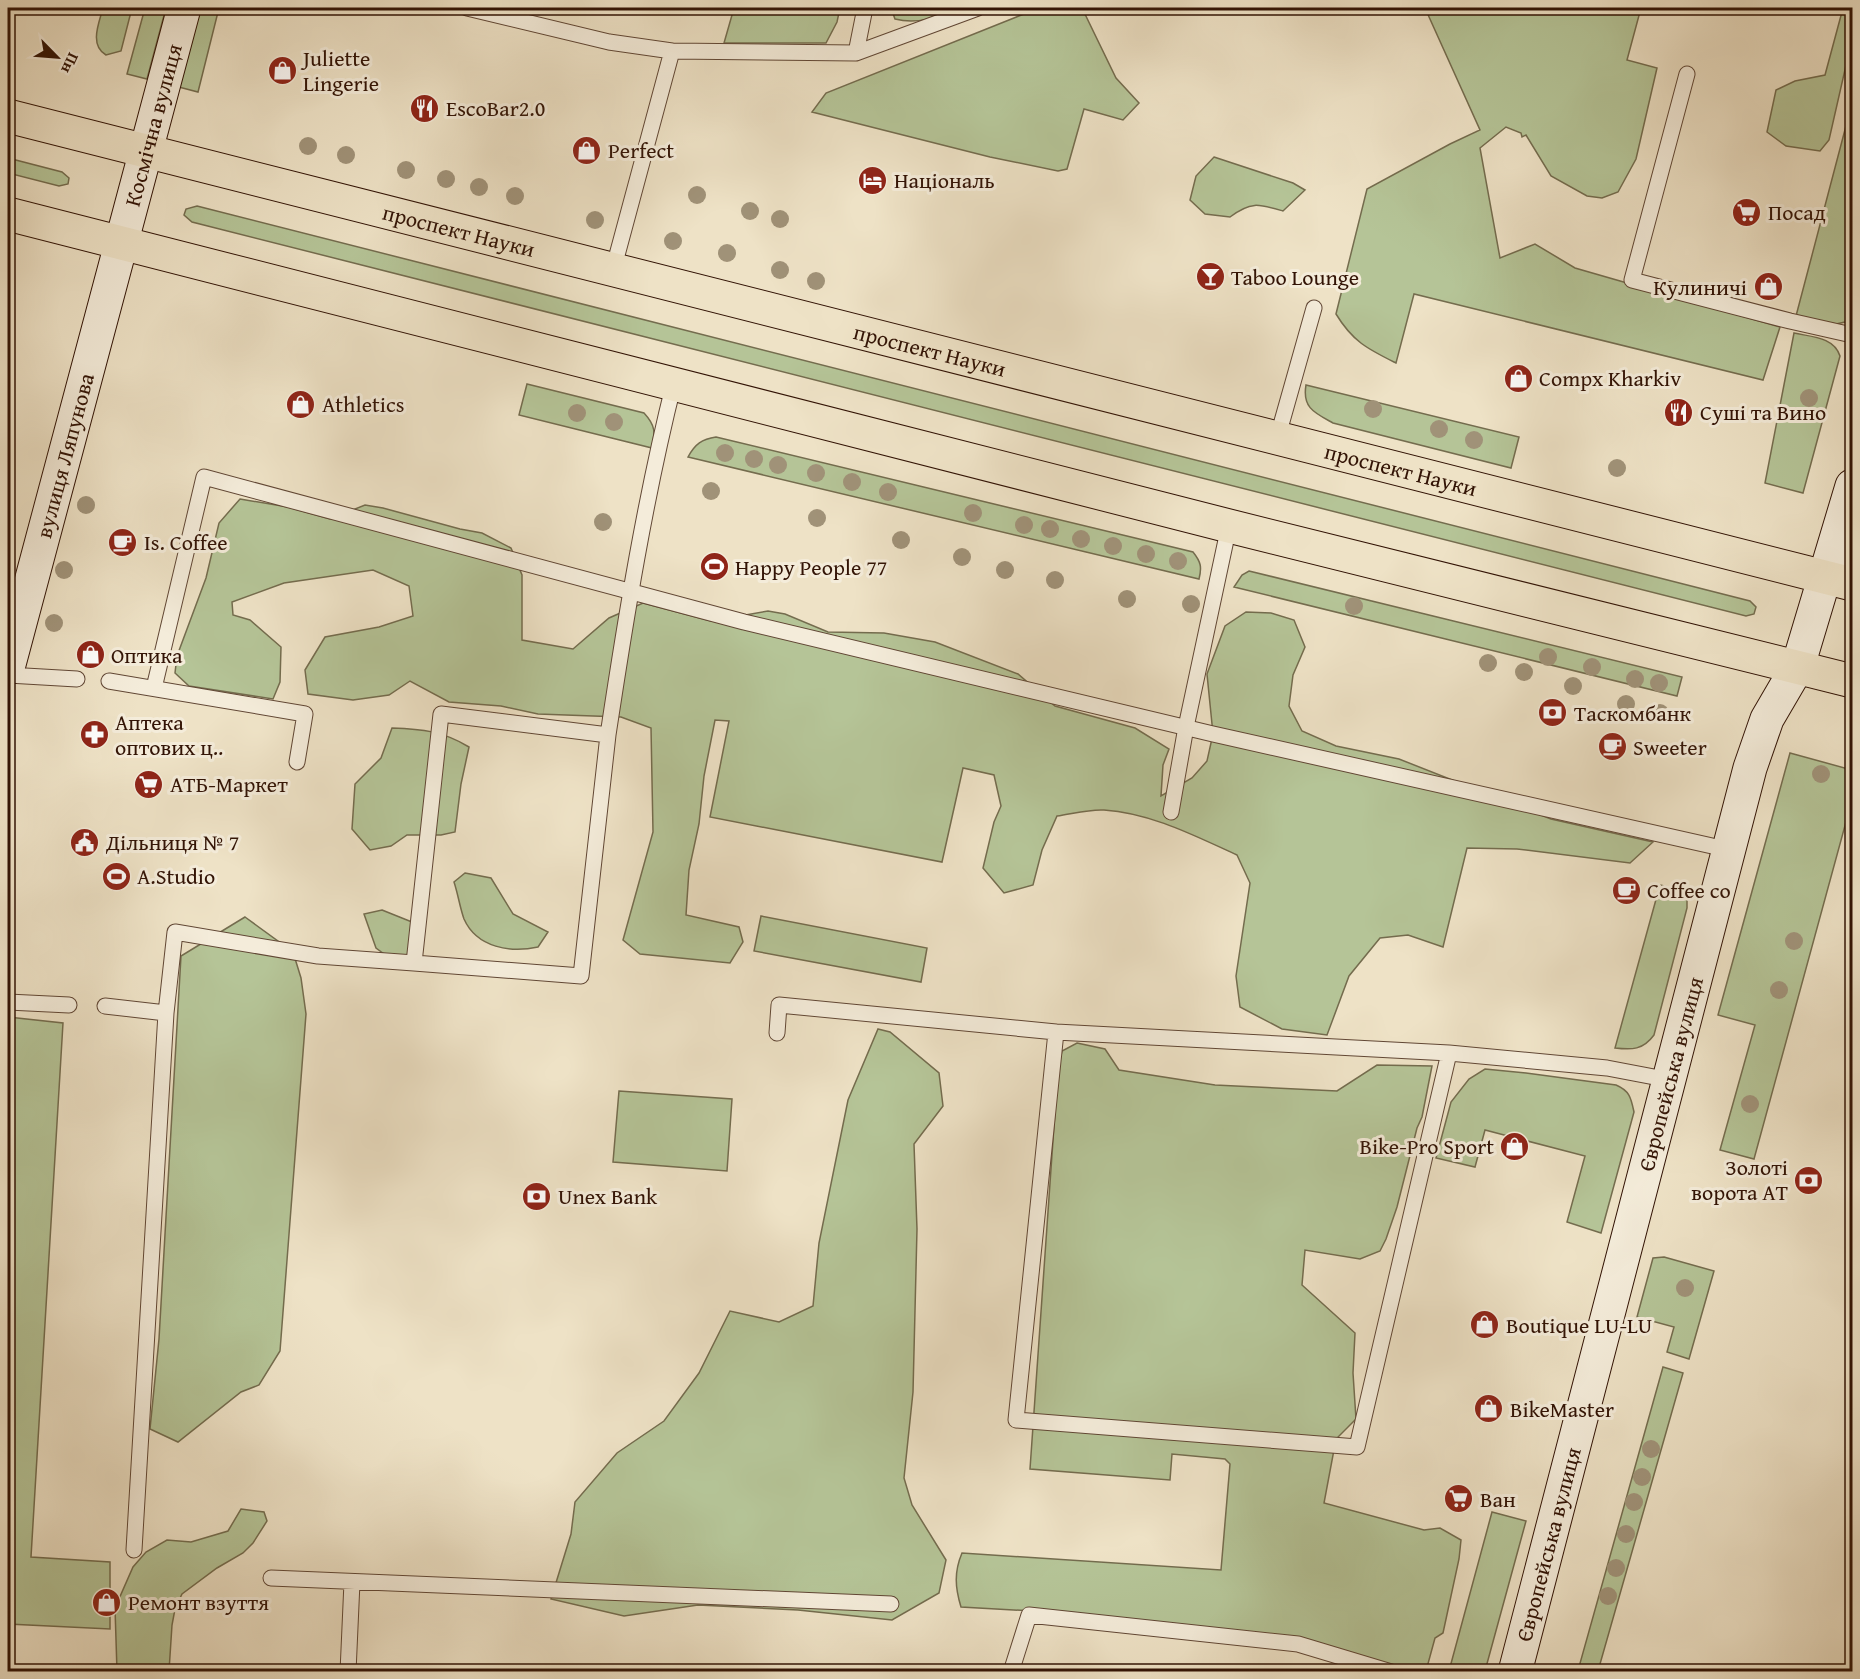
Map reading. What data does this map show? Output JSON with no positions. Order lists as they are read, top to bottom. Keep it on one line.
{"streets":{"main road":["Космічна вулиця","проспект Науки","вулиця Ляпунова","Європейська вулиця"]},"crossings":[["Космічна вулиця","проспект Науки"],["Космічна вулиця","вулиця Ляпунова"],["проспект Науки","Європейська вулиця"]],"places":{"shop":["Juliette Lingerie","Perfect","Кулиничі","Compx Kharkiv","Athletics","Оптика","Bike-Pro Sport","Boutique LU-LU","BikeMaster","Ремонт взуття"],"restaurant":["EscoBar2.0","Суші та Вино"],"hotel":["Національ"],"supermarket":["Посад","АТБ-Маркет","Ван"],"bar":["Taboo Lounge"],"cafe":["Is. Coffee","Sweeter","Coffee co"],"sports":["Happy People 77","A.Studio"],"bank":["Таскомбанк","Золоті ворота АТ","Unex Bank"],"pharmacy":["Аптека оптових ц‥"],"public building":["Дільниця № 7"]},"north":"bottom right"}
